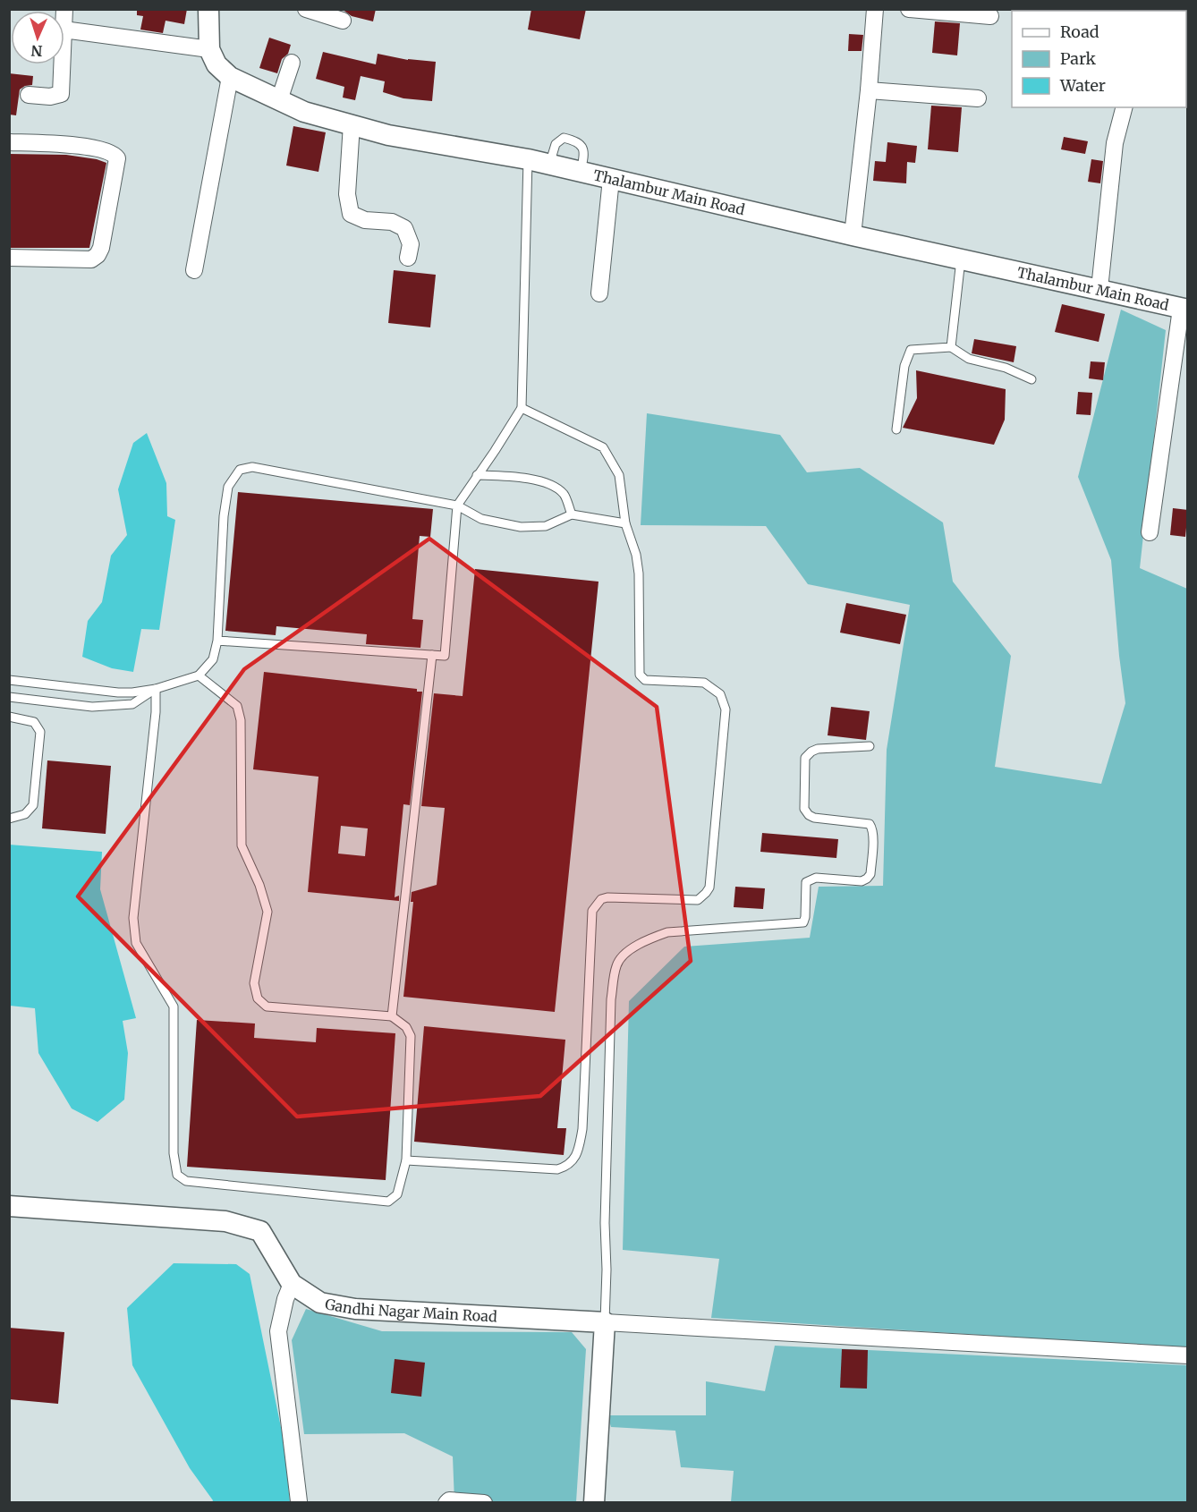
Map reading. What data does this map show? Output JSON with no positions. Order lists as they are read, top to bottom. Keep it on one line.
{"streets":{"street":["Thalambur Main Road","Gandhi Nagar Main Road"]},"legend":["Road","Park","Water"],"north":"bottom"}
